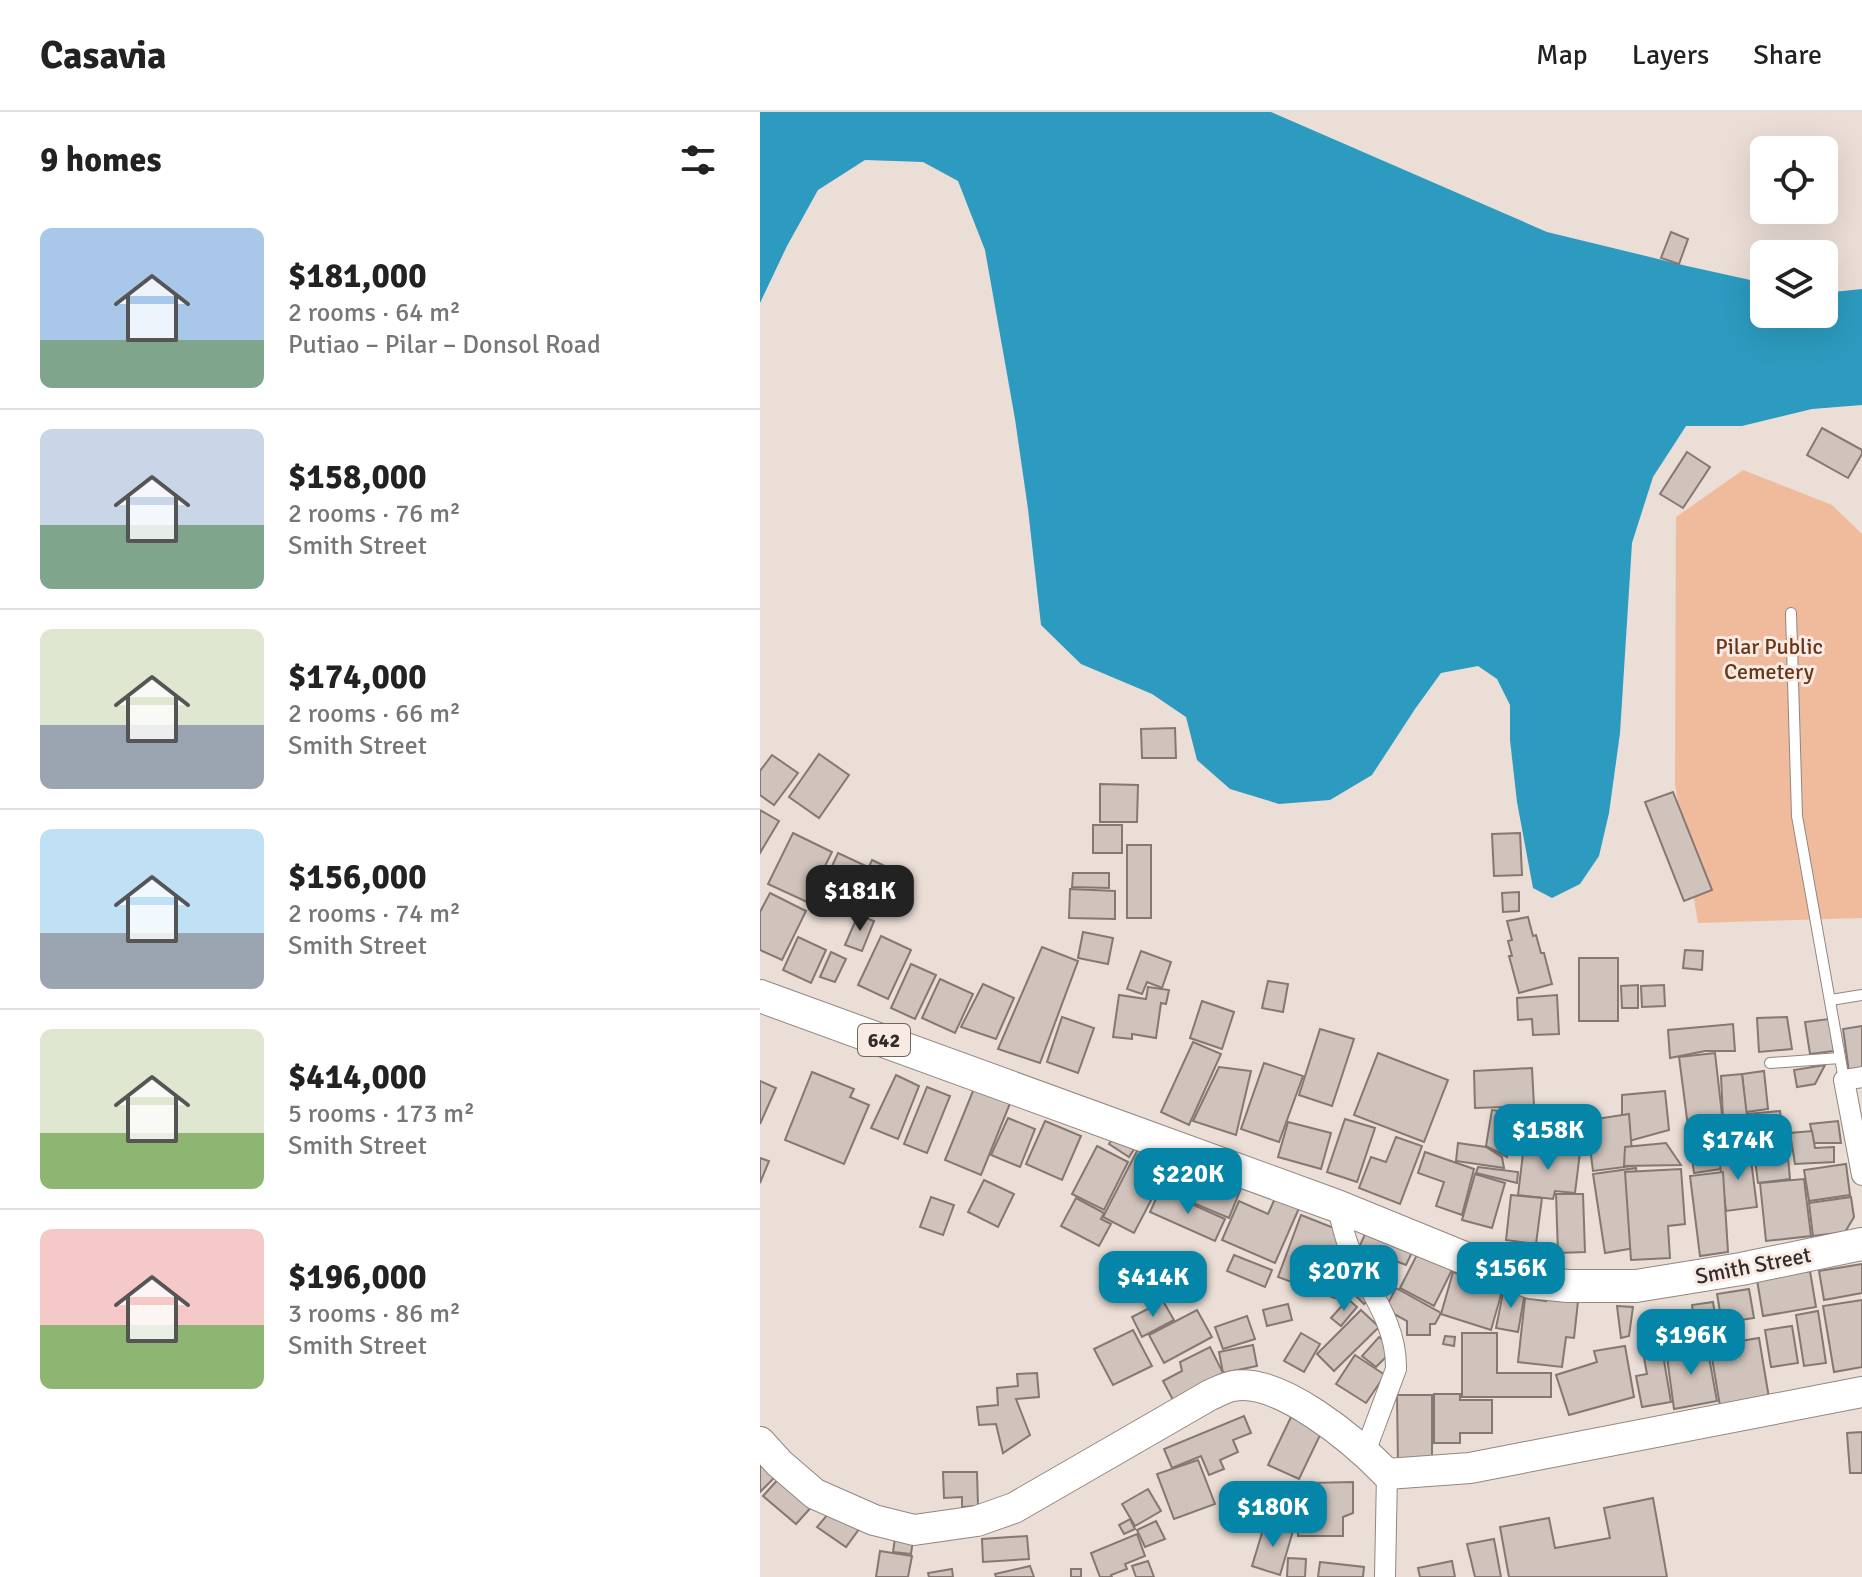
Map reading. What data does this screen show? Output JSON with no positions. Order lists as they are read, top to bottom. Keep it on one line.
{"streets":{"main road":["642","Smith Street"]},"parks":["Pilar Public Cemetery"],"page":{"header":"Casavia","nav":["Map","Layers","Share"],"heading":"9 homes","list":[{"name":"$181,000","note":"2 rooms · 64 m² · Putiao – Pilar – Donsol Road"},{"name":"$158,000","note":"2 rooms · 76 m² · Smith Street"},{"name":"$174,000","note":"2 rooms · 66 m² · Smith Street"},{"name":"$156,000","note":"2 rooms · 74 m² · Smith Street"},{"name":"$414,000","note":"5 rooms · 173 m² · Smith Street"},{"name":"$196,000","note":"3 rooms · 86 m² · Smith Street"}],"price":["$181K","$158K","$174K","$220K","$156K","$207K","$414K","$196K","$180K"]}}
